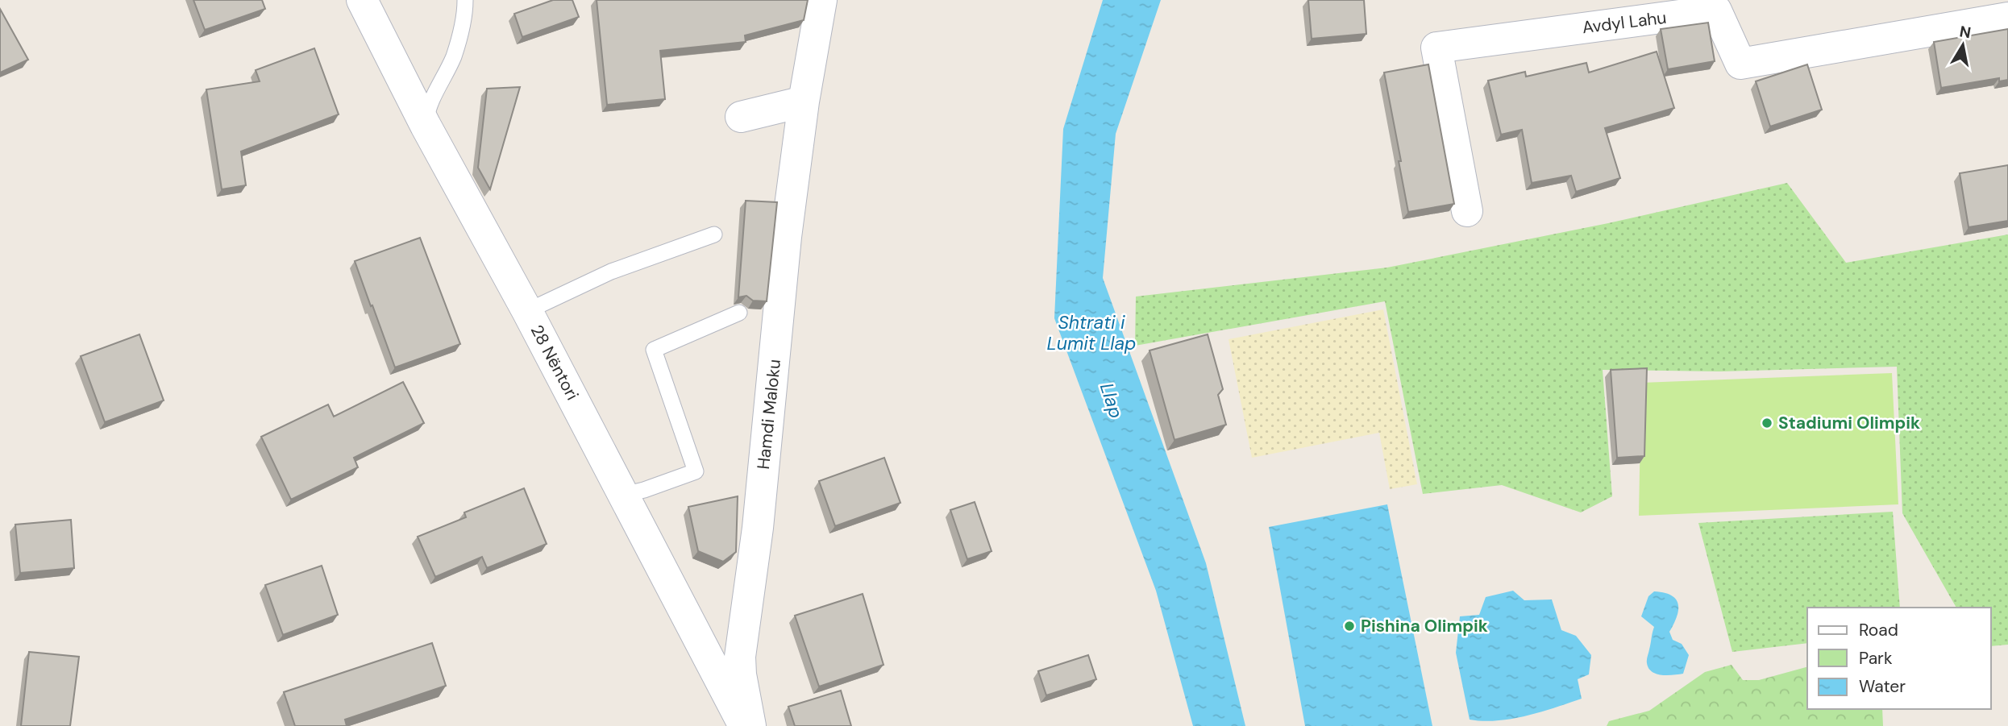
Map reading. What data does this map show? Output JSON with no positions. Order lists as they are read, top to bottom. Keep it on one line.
{"streets":{"street":["Avdyl Lahu","28 Nëntori","Hamdi Maloku"]},"water":["Shtrati i Lumit Llap","Llap"],"places":["Stadiumi Olimpik","Pishina Olimpik"],"legend":["Road","Park","Water"],"north":"top"}
